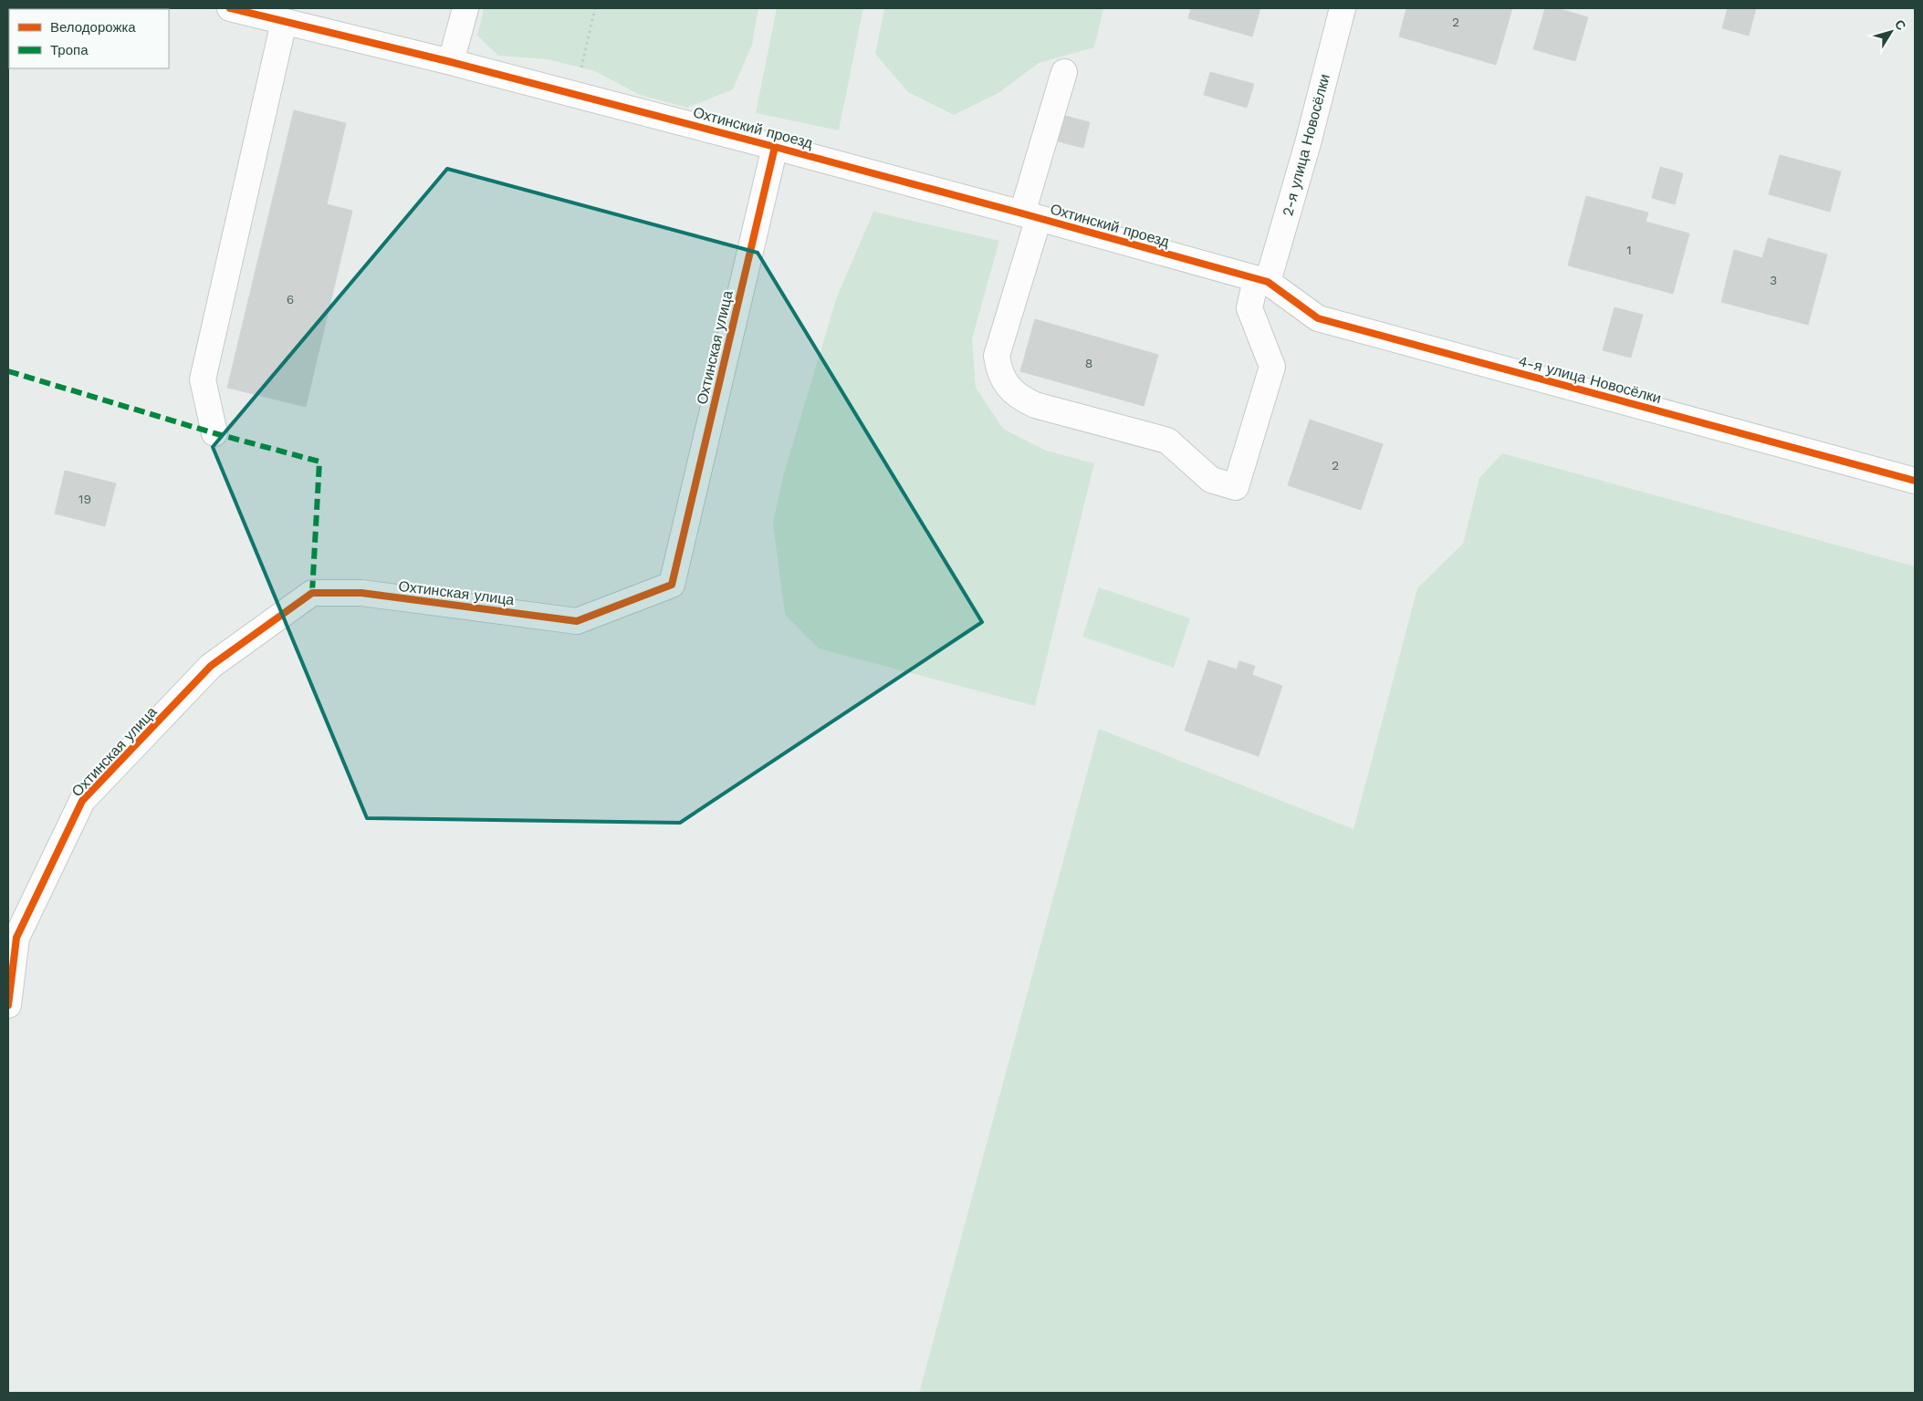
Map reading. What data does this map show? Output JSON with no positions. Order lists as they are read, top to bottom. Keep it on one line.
{"streets":{"street":["Охтинский проезд","2-я улица Новосёлки","Охтинская улица","4-я улица Новосёлки"]},"crossings":[["Охтинский проезд","2-я улица Новосёлки"],["Охтинский проезд","Охтинская улица"],["Охтинский проезд","4-я улица Новосёлки"],["2-я улица Новосёлки","4-я улица Новосёлки"]],"house_numbers":["2","1","3","6","8","2","19"],"legend":["Велодорожка","Тропа"],"north":"top right"}
